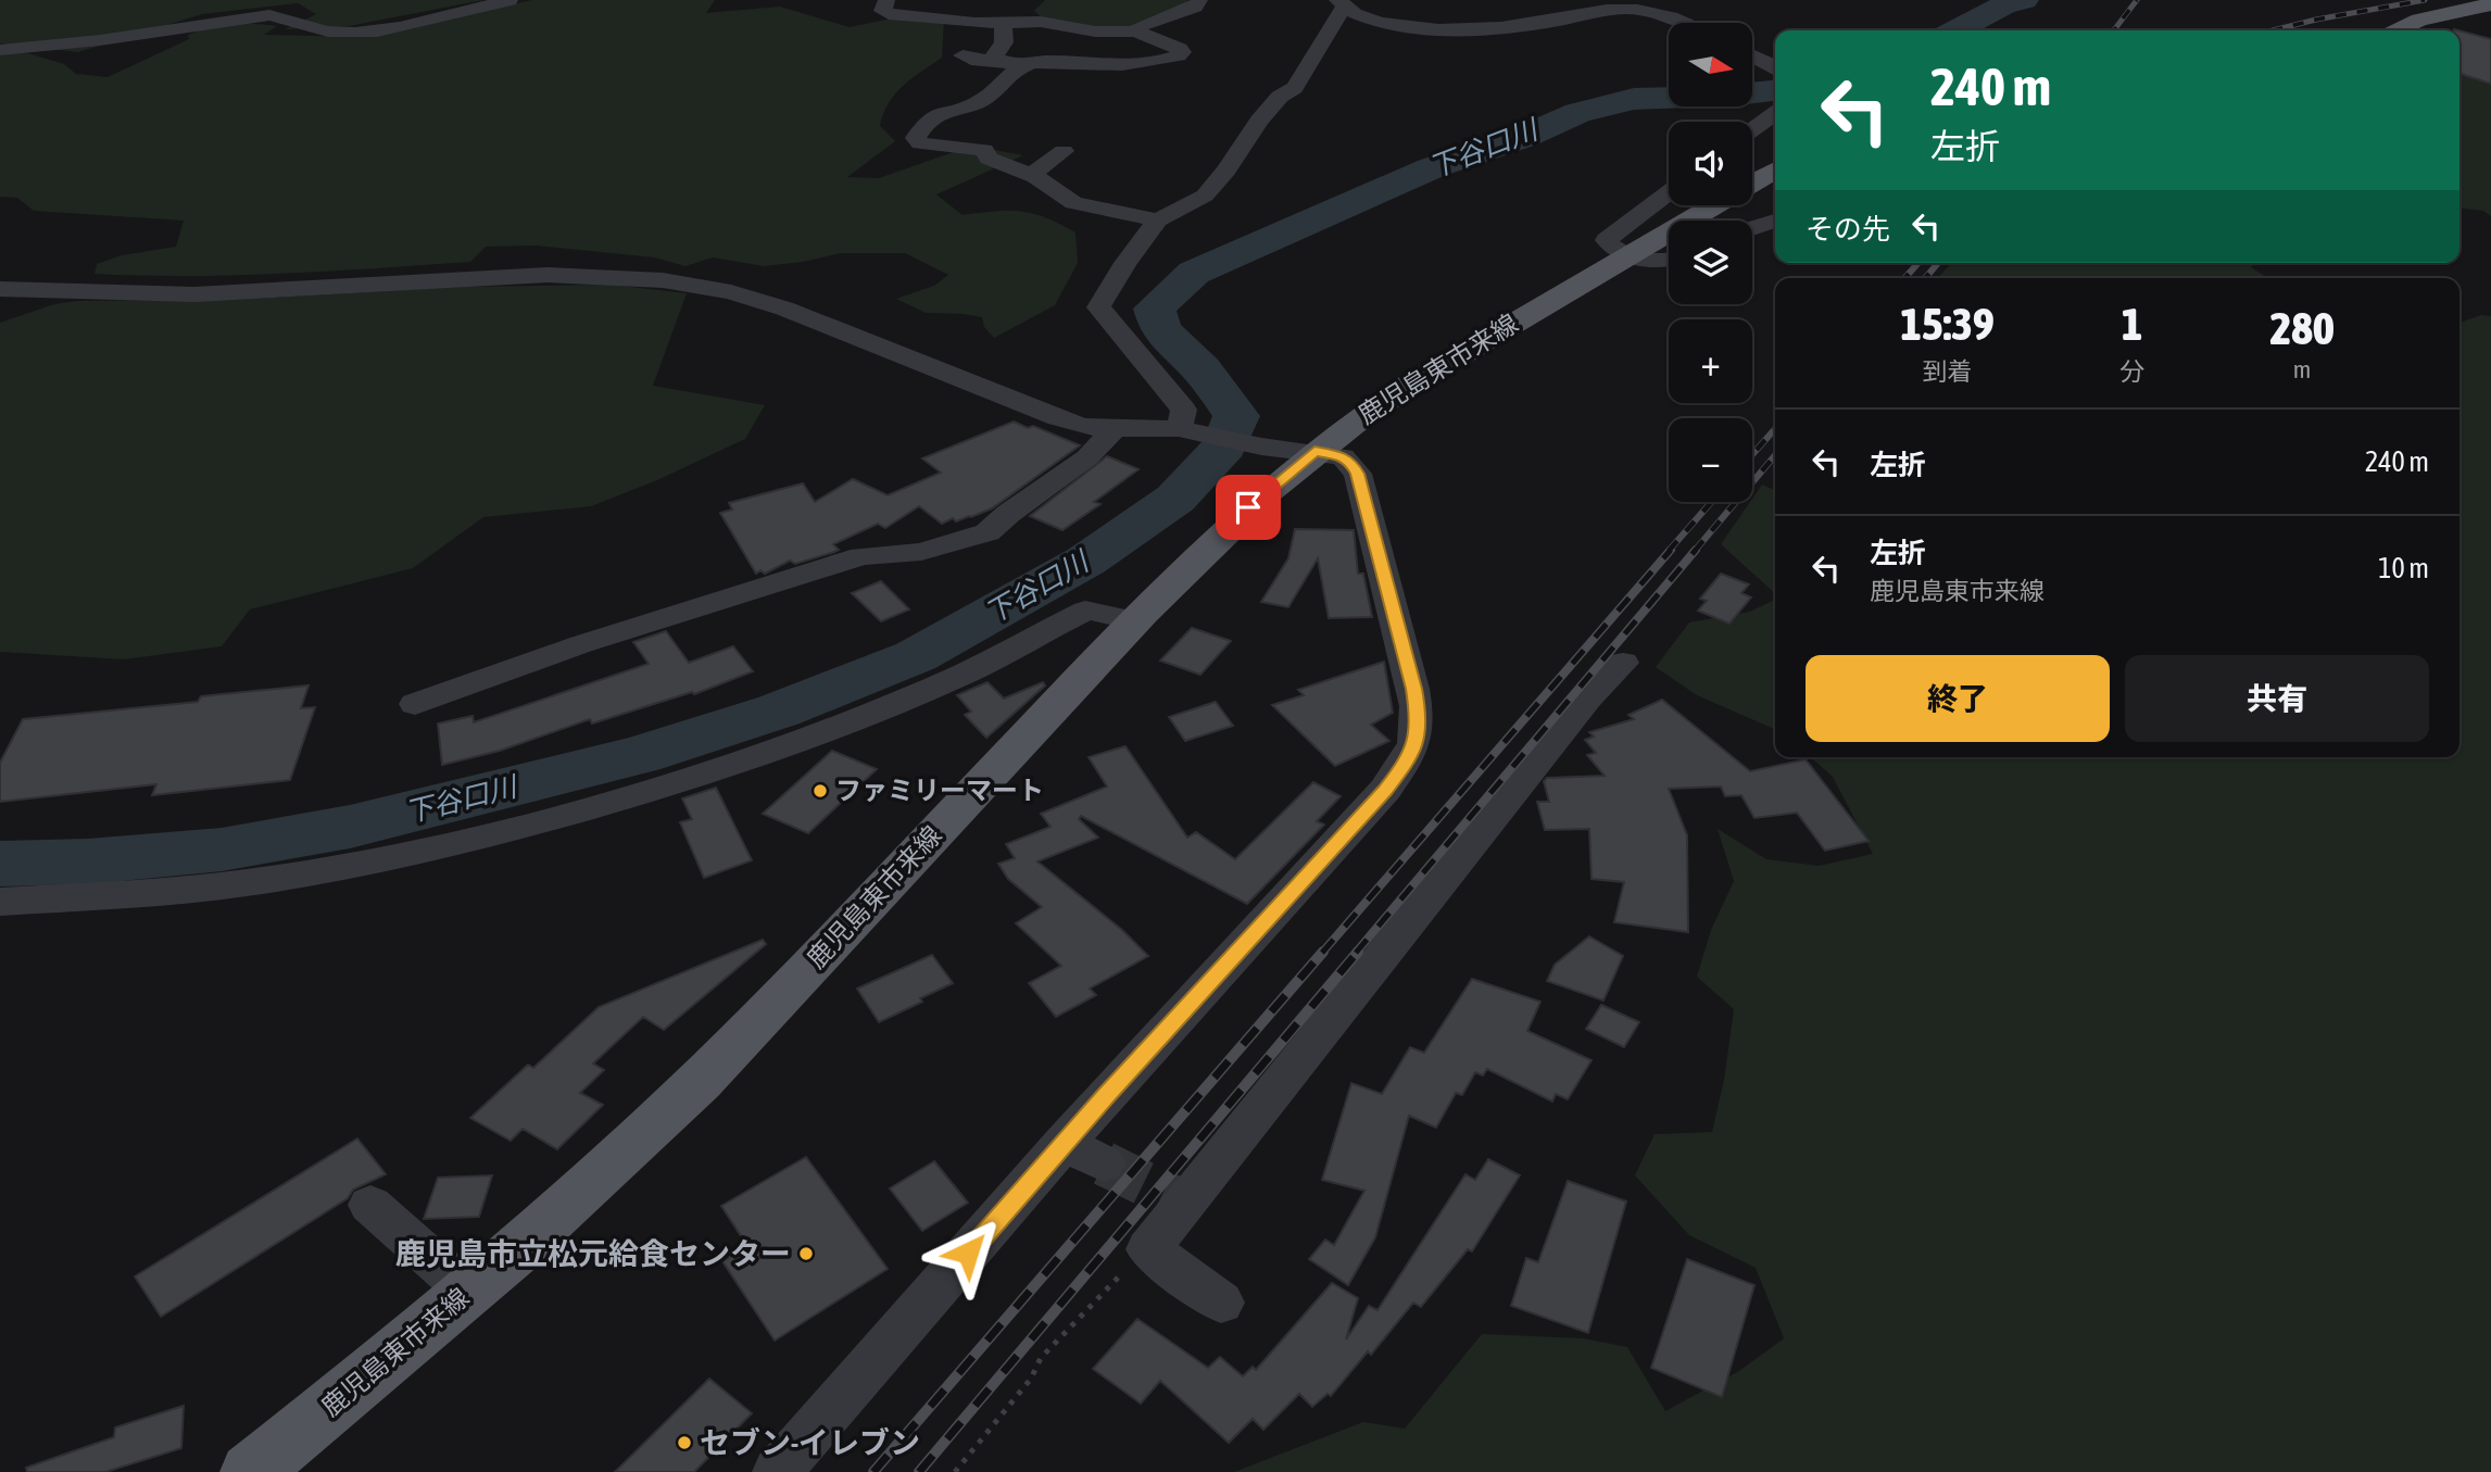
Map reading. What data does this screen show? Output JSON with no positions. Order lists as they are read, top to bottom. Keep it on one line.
{"streets":{"main road":["鹿児島東市来線"]},"water":["下谷口川"],"places":["ファミリーマート","鹿児島市立松元給食センター","セブン-イレブン"],"north":"right","page":{"map_buttons":["+","−"],"turn":["240 m","左折"],"then":"その先","eta":["15:39","到着","1","分","280","m"],"list":[{"name":"左折","value":"240 m"},{"name":"左折","note":"鹿児島東市来線","value":"10 m"}],"buttons":["終了","共有"]}}
